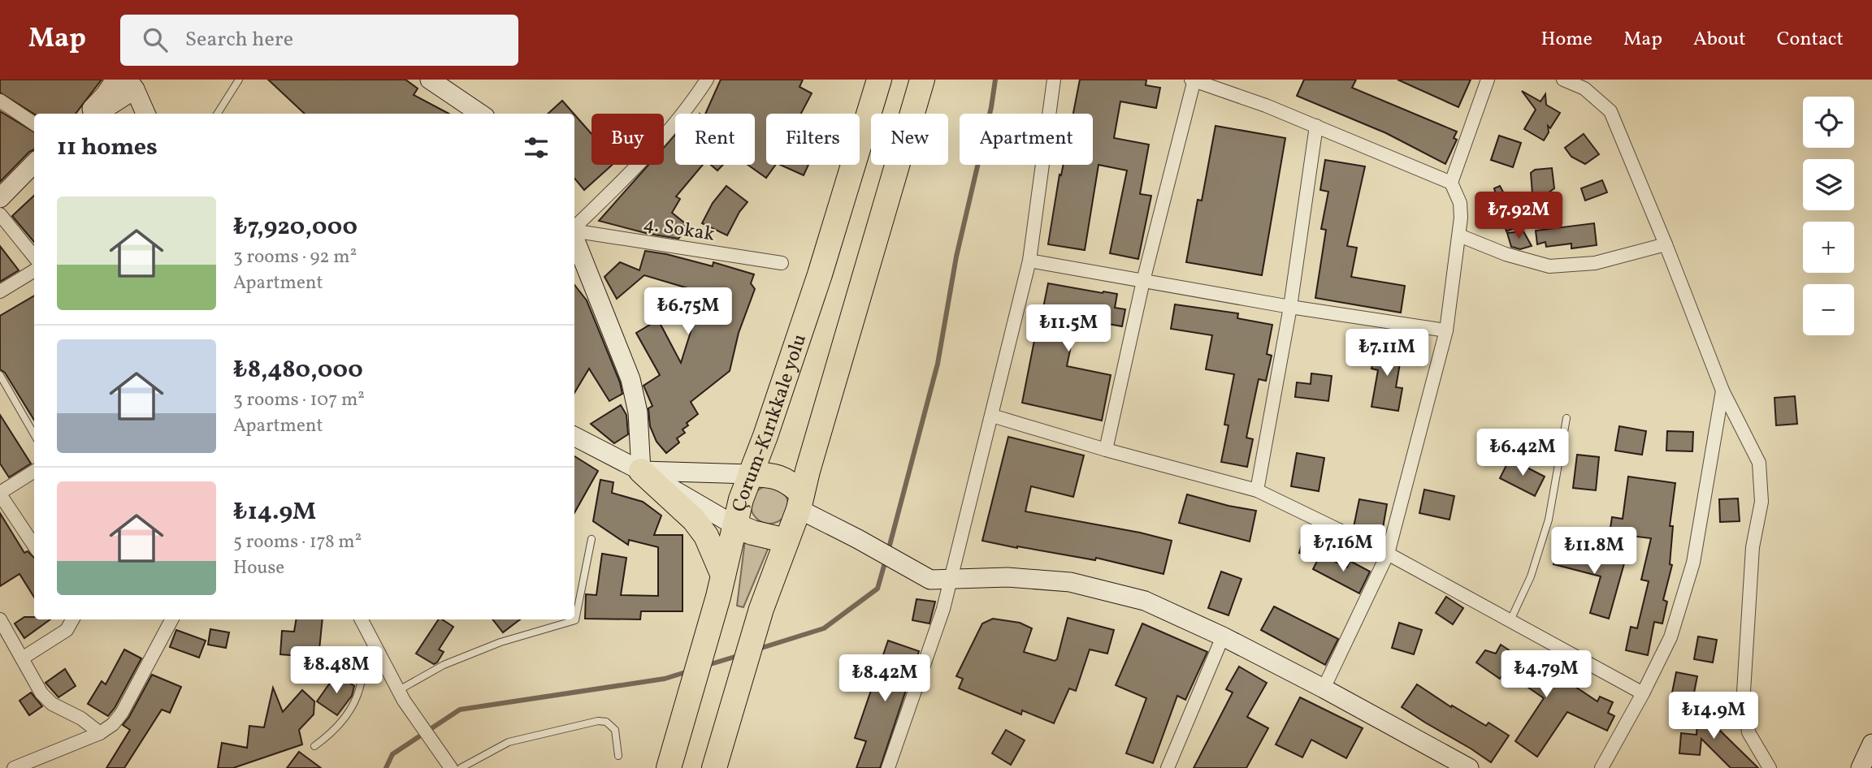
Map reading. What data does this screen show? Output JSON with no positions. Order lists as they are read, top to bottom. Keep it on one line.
{"streets":{"highway":["Çorum-Kırıkkale yolu"],"street":["4. Sokak"]},"page":{"header":"Map","search":"Search here","nav":["Home","Map","About","Contact"],"map_buttons":["+","−"],"chip":["Buy","Rent","Filters","New","Apartment"],"heading":"11 homes","list":[{"name":"₺7,920,000","note":"3 rooms · 92 m² · Apartment"},{"name":"₺8,480,000","note":"3 rooms · 107 m² · Apartment"},{"name":"₺14.9M","note":"5 rooms · 178 m² · House"}],"price":["₺7.92M","₺6.75M","₺11.5M","₺7.11M","₺6.42M","₺7.16M","₺11.8M","₺8.48M","₺4.79M","₺8.42M","₺14.9M"]}}
